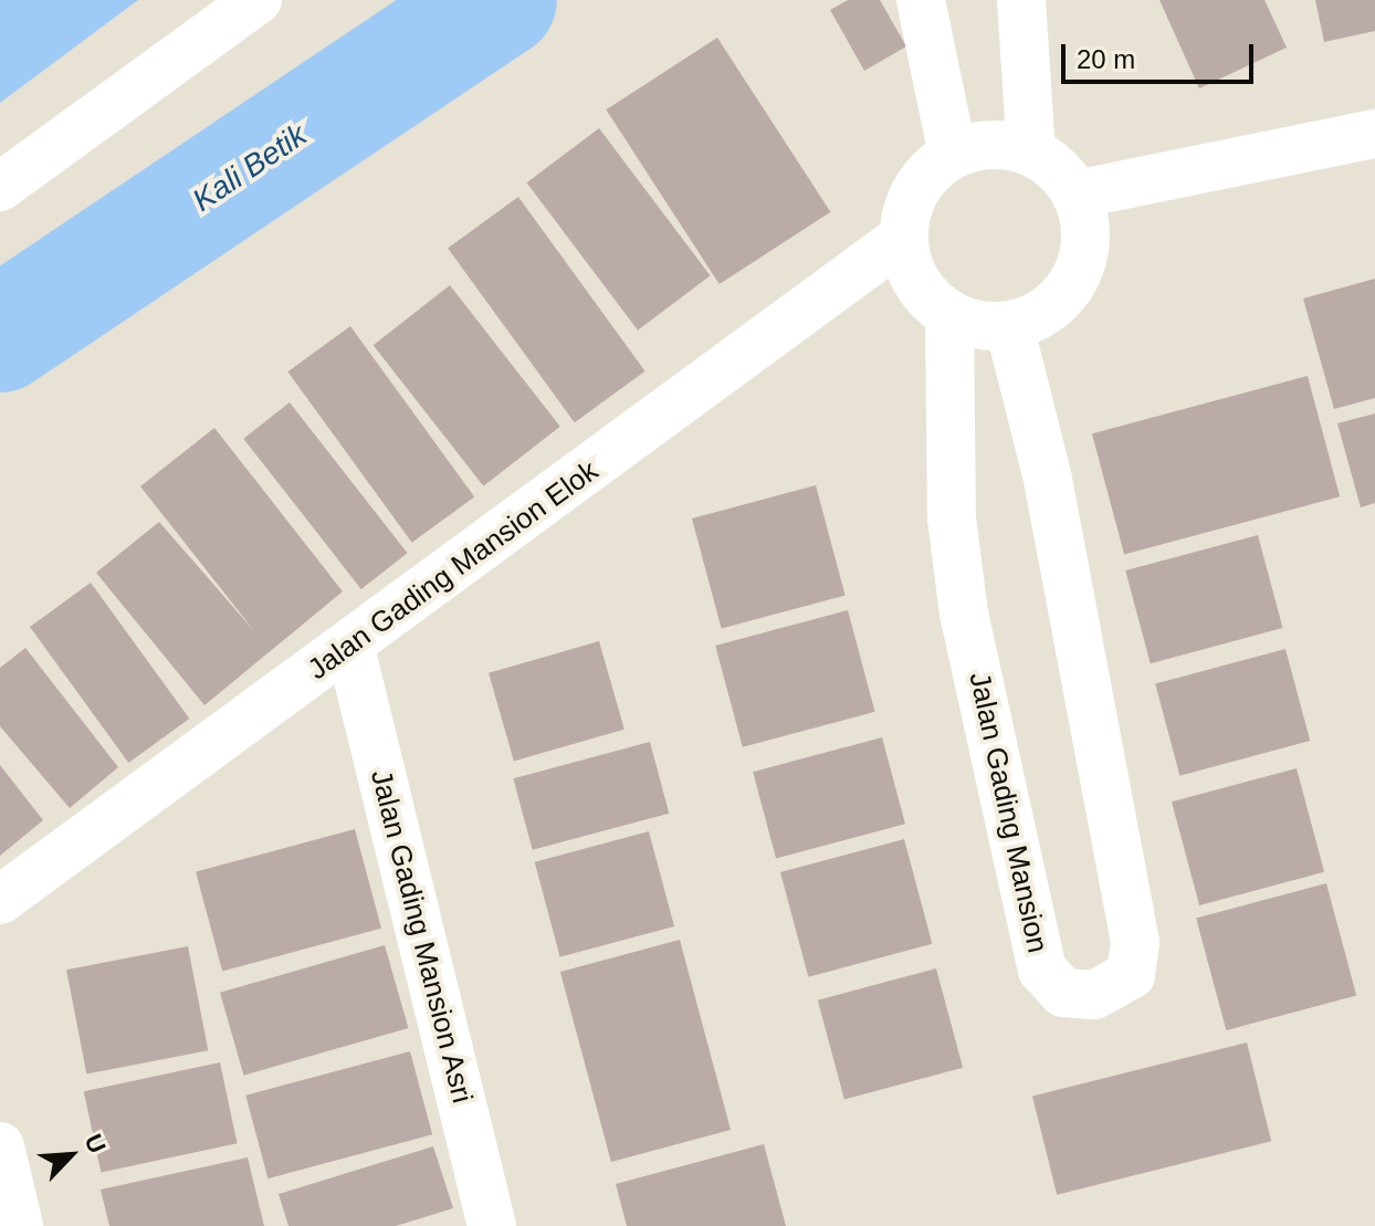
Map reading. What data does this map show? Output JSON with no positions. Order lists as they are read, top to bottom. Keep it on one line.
{"streets":{"street":["Jalan Gading Mansion Elok","Jalan Gading Mansion","Jalan Gading Mansion Asri"]},"crossings":[["Jalan Gading Mansion Elok","Jalan Gading Mansion"],["Jalan Gading Mansion Elok","Jalan Gading Mansion Asri"]],"water":["Kali Betik"],"scale_bar":"20 m","north":"top right"}
